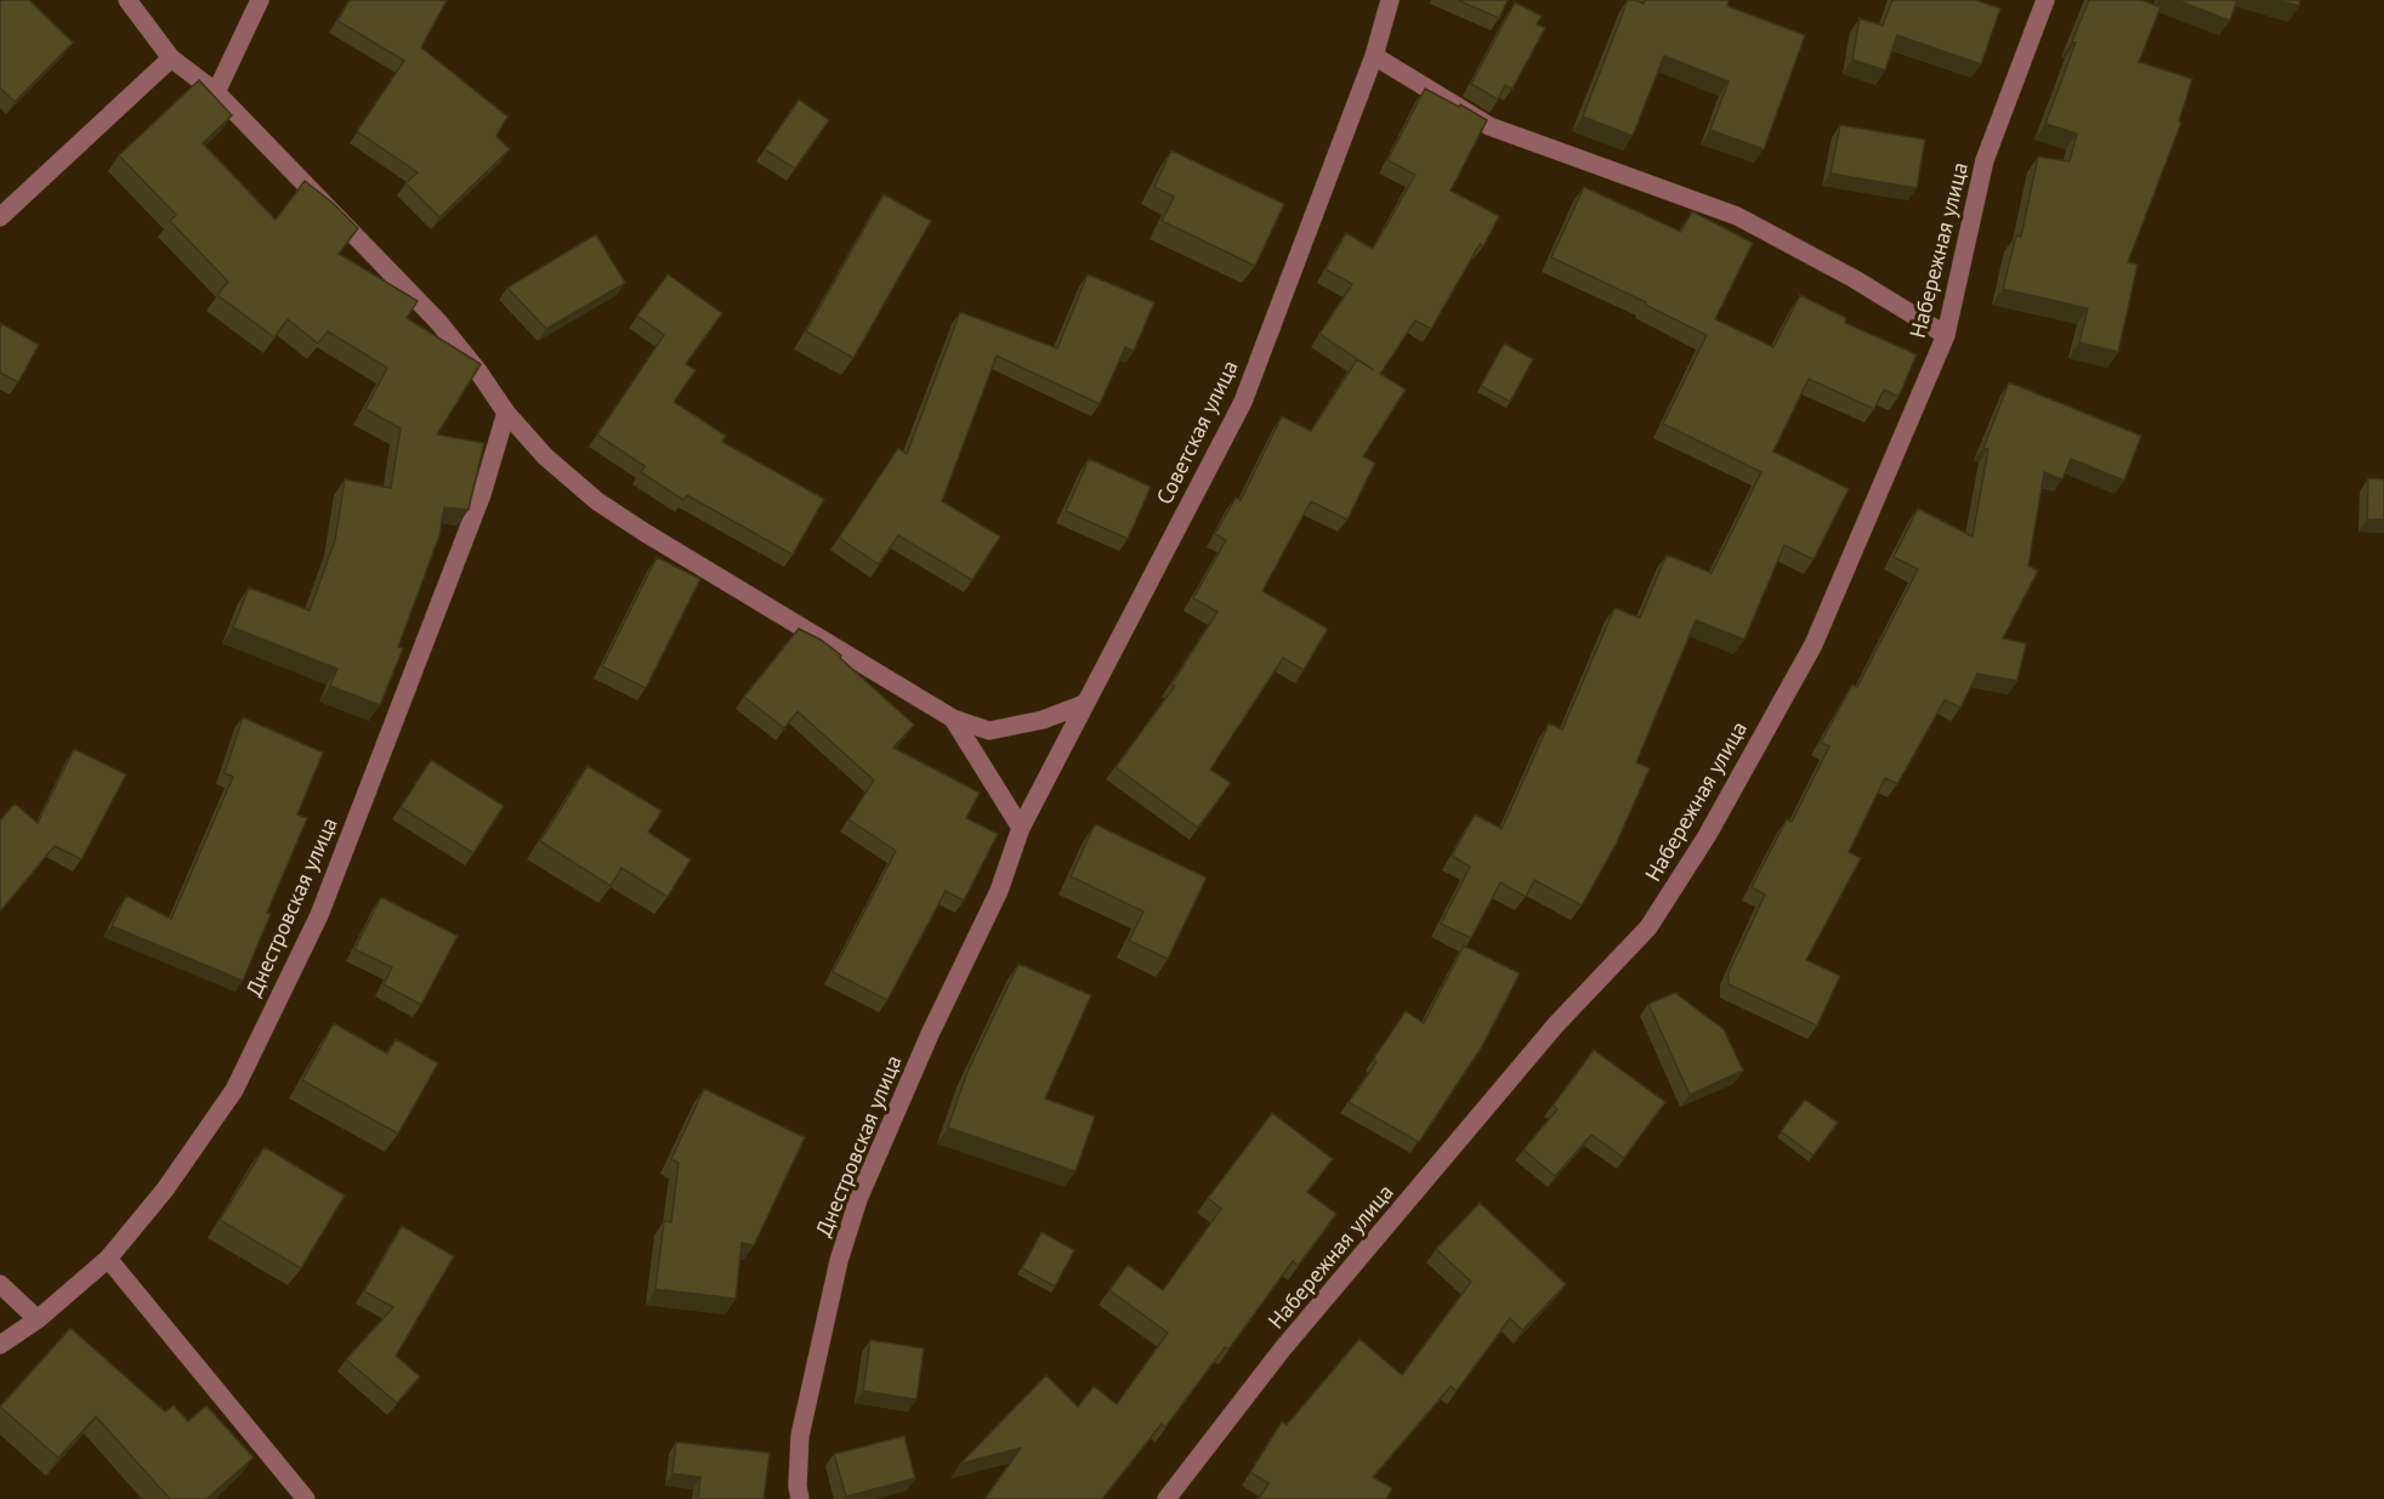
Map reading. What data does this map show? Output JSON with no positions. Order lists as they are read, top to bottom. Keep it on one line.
{"streets":{"street":["Набережная улица","Советская улица","Днестровская улица"]},"crossings":[["Советская улица","Днестровская улица"]]}
